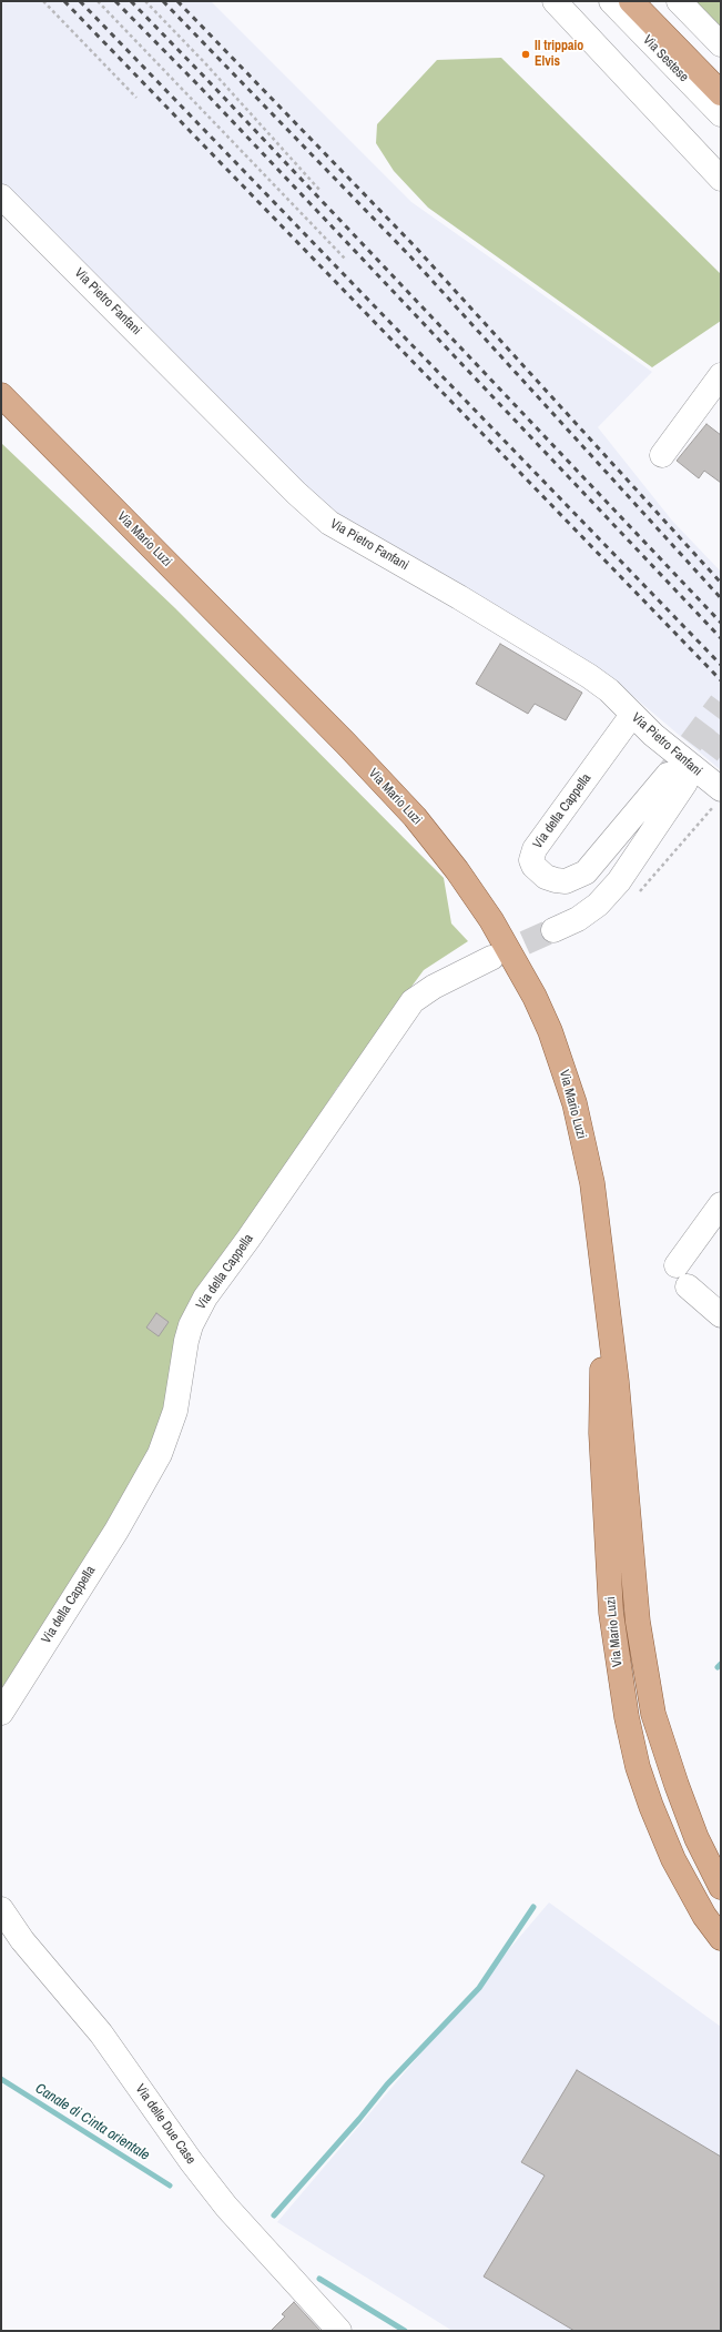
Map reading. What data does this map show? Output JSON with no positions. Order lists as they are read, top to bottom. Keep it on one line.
{"streets":{"main road":["Via Sestese","Via Mario Luzi"],"street":["Via Pietro Fanfani","Via della Cappella","Via delle Due Case"]},"crossings":[["Via Pietro Fanfani","Via della Cappella"]],"water":["Canale di Cinta orientale"],"places":["Il trippaio Elvis"]}
